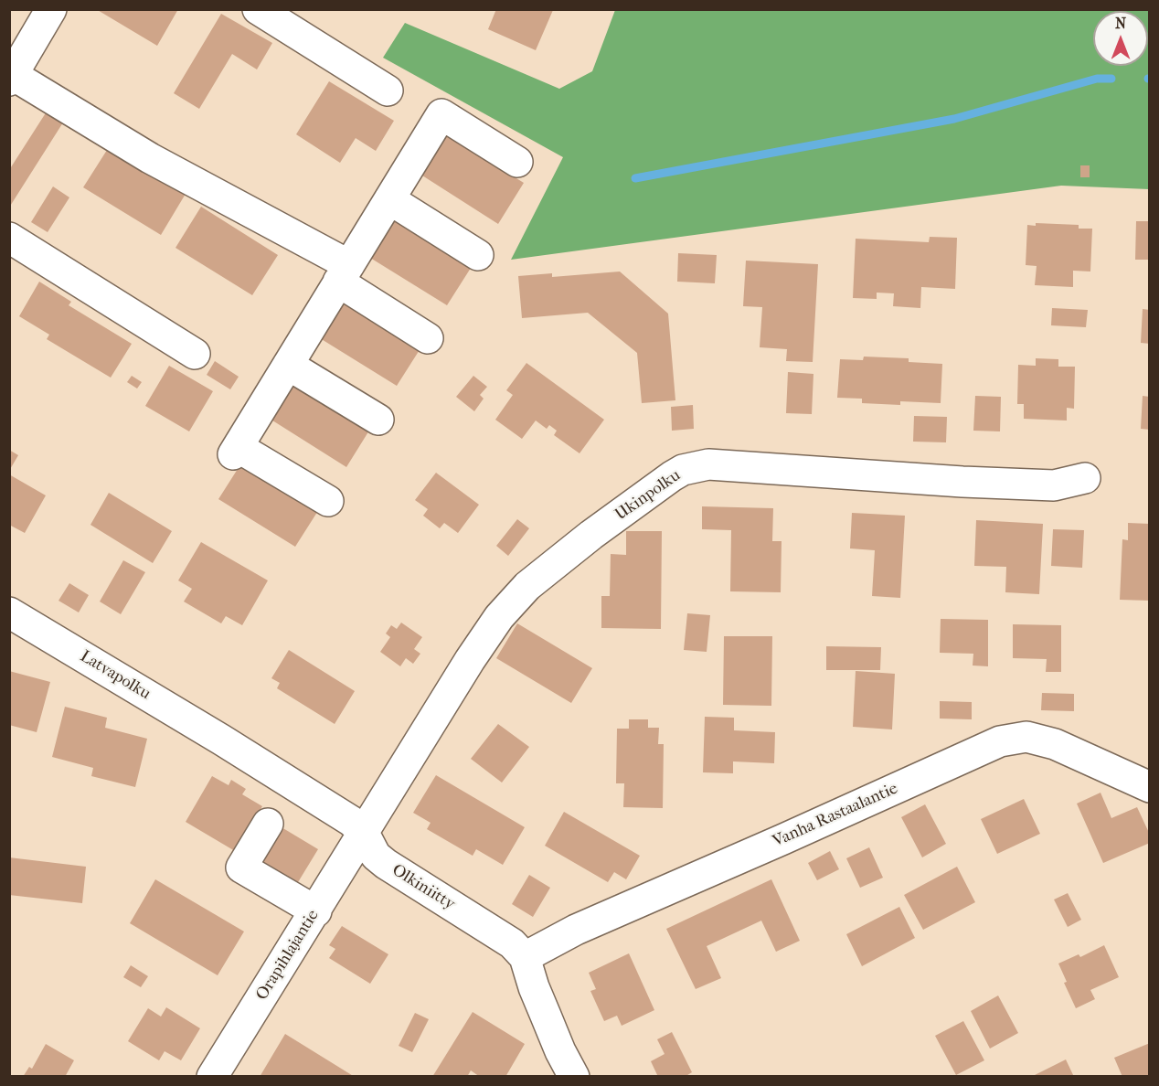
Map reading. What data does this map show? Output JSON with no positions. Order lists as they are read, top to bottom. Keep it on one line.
{"streets":{"street":["Ukinpolku","Latvapolku","Vanha Rastaalantie","Olkiniitty","Orapihlajantie"]},"crossings":[["Ukinpolku","Olkiniitty"],["Ukinpolku","Orapihlajantie"],["Latvapolku","Olkiniitty"],["Vanha Rastaalantie","Olkiniitty"],["Olkiniitty","Orapihlajantie"]],"north":"top"}
